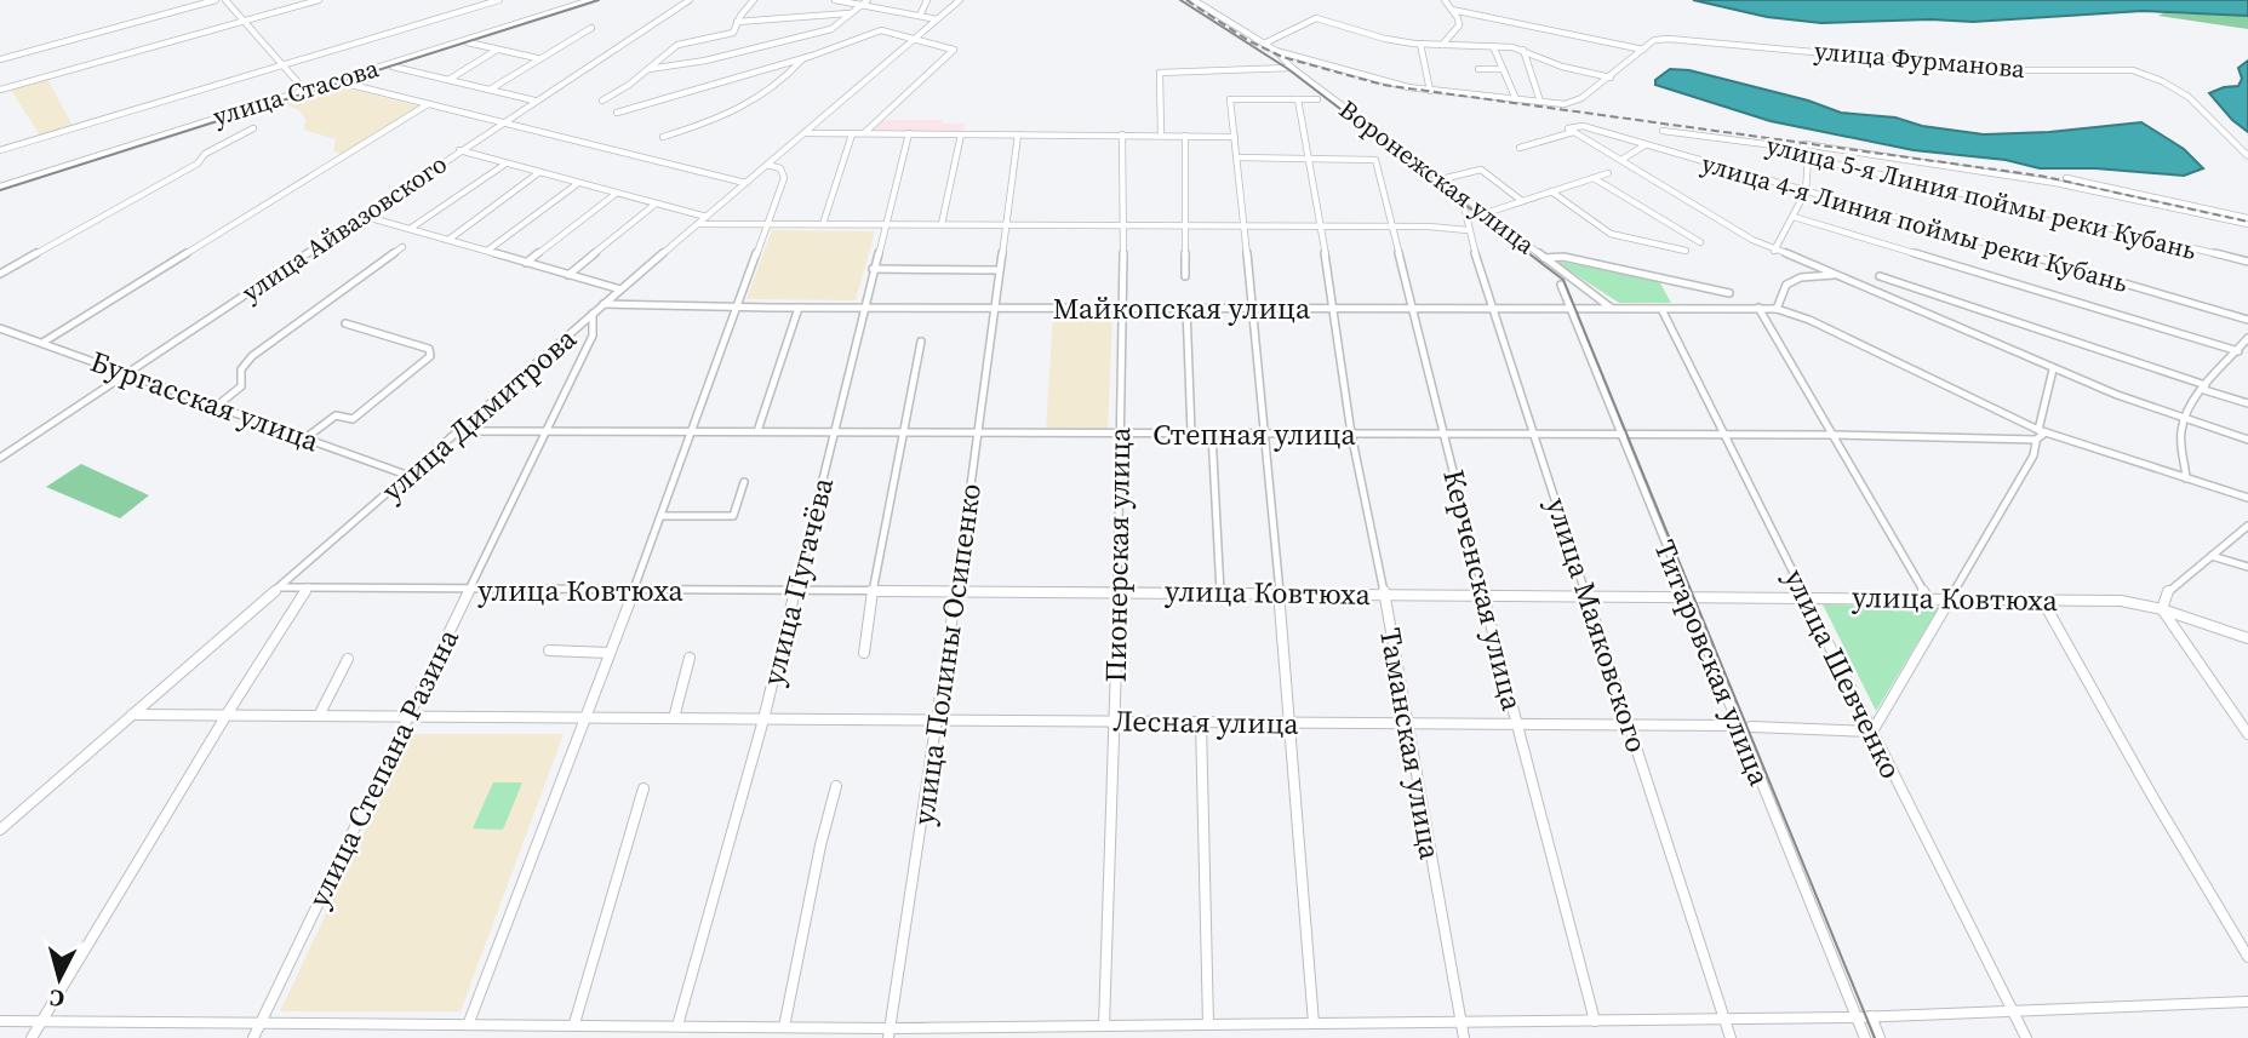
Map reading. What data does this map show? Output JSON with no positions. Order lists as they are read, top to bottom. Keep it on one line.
{"streets":{"street":["улица Фурманова","улица Стасова","Воронежская улица","улица 5-я Линия поймы реки Кубань","улица 4-я Линия поймы реки Кубань","улица Айвазовского","Майкопская улица","Бургасская улица","улица Димитрова","Степная улица","Пионерская улица","улица Пугачёва","улица Ковтюха","Керченская улица","улица Маяковского","улица Полины Осипенко","Титаровская улица","улица Шевченко","Лесная улица","Таманская улица","улица Степана Разина"]},"crossings":[["Воронежская улица","Майкопская улица"],["улица Айвазовского","Бургасская улица"],["Майкопская улица","улица Димитрова"],["Майкопская улица","Степная улица"],["Майкопская улица","Пионерская улица"],["Майкопская улица","улица Пугачёва"],["Майкопская улица","Керченская улица"],["Майкопская улица","улица Маяковского"],["Майкопская улица","улица Полины Осипенко"],["Майкопская улица","Титаровская улица"],["Майкопская улица","улица Шевченко"],["Майкопская улица","Таманская улица"],["Бургасская улица","улица Димитрова"],["улица Димитрова","Степная улица"],["улица Димитрова","улица Ковтюха"],["улица Димитрова","Лесная улица"],["улица Димитрова","улица Степана Разина"],["Степная улица","Пионерская улица"],["Степная улица","улица Пугачёва"],["Степная улица","Керченская улица"],["Степная улица","улица Маяковского"],["Степная улица","улица Полины Осипенко"],["Степная улица","Титаровская улица"],["Степная улица","улица Шевченко"],["Степная улица","Таманская улица"],["Степная улица","улица Степана Разина"],["Пионерская улица","улица Ковтюха"],["Пионерская улица","Лесная улица"],["улица Пугачёва","улица Ковтюха"],["улица Пугачёва","Лесная улица"],["улица Ковтюха","Керченская улица"],["улица Ковтюха","улица Маяковского"],["улица Ковтюха","улица Полины Осипенко"],["улица Ковтюха","Титаровская улица"],["улица Ковтюха","улица Шевченко"],["улица Ковтюха","Таманская улица"],["улица Ковтюха","улица Степана Разина"],["Керченская улица","Лесная улица"],["Керченская улица","Таманская улица"],["улица Маяковского","Лесная улица"],["улица Полины Осипенко","Лесная улица"],["Титаровская улица","Лесная улица"],["Лесная улица","Таманская улица"],["Лесная улица","улица Степана Разина"]],"north":"bottom"}
